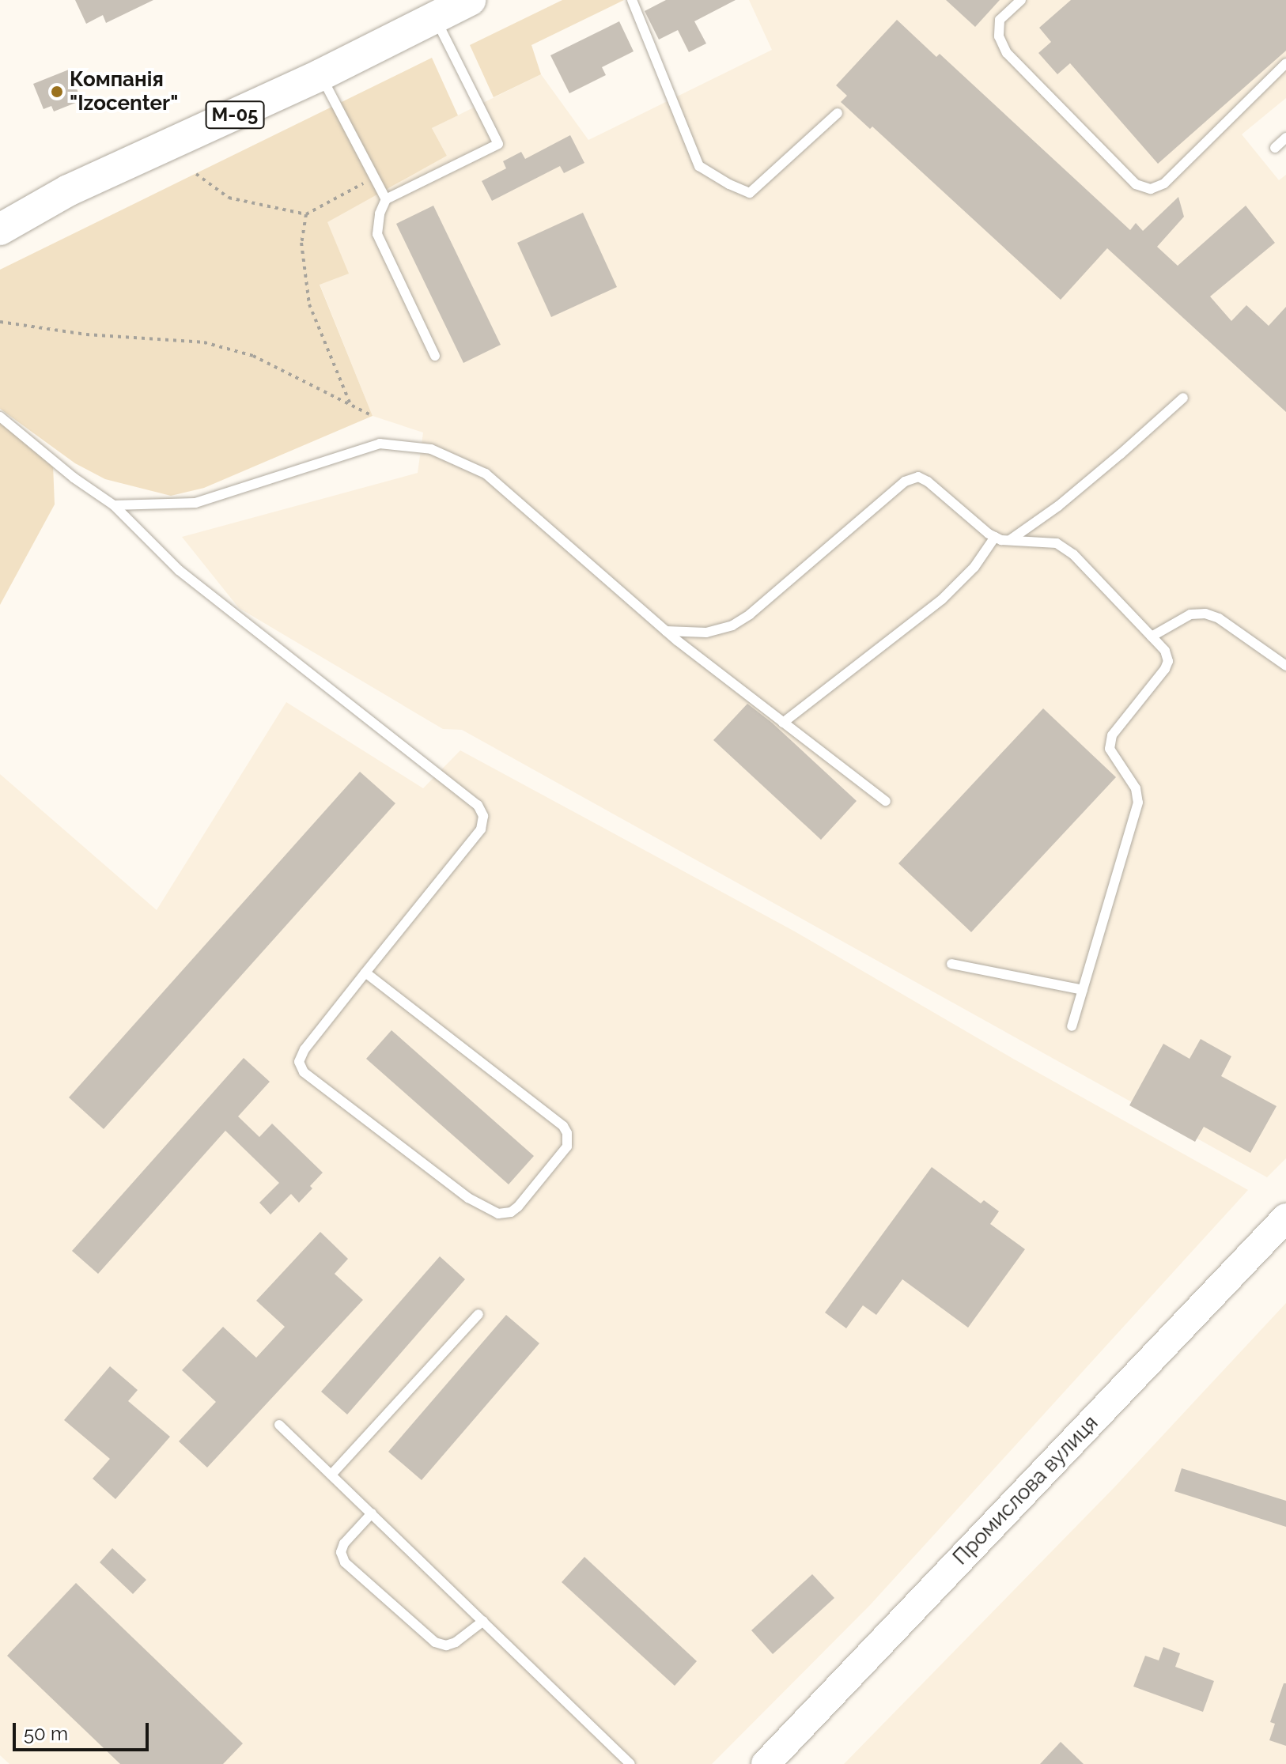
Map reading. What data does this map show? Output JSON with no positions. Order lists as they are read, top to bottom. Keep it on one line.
{"streets":{"main road":["М-05"],"street":["Промислова вулиця"]},"places":["Компанія \"Izocenter\""],"scale_bar":"50 m"}
